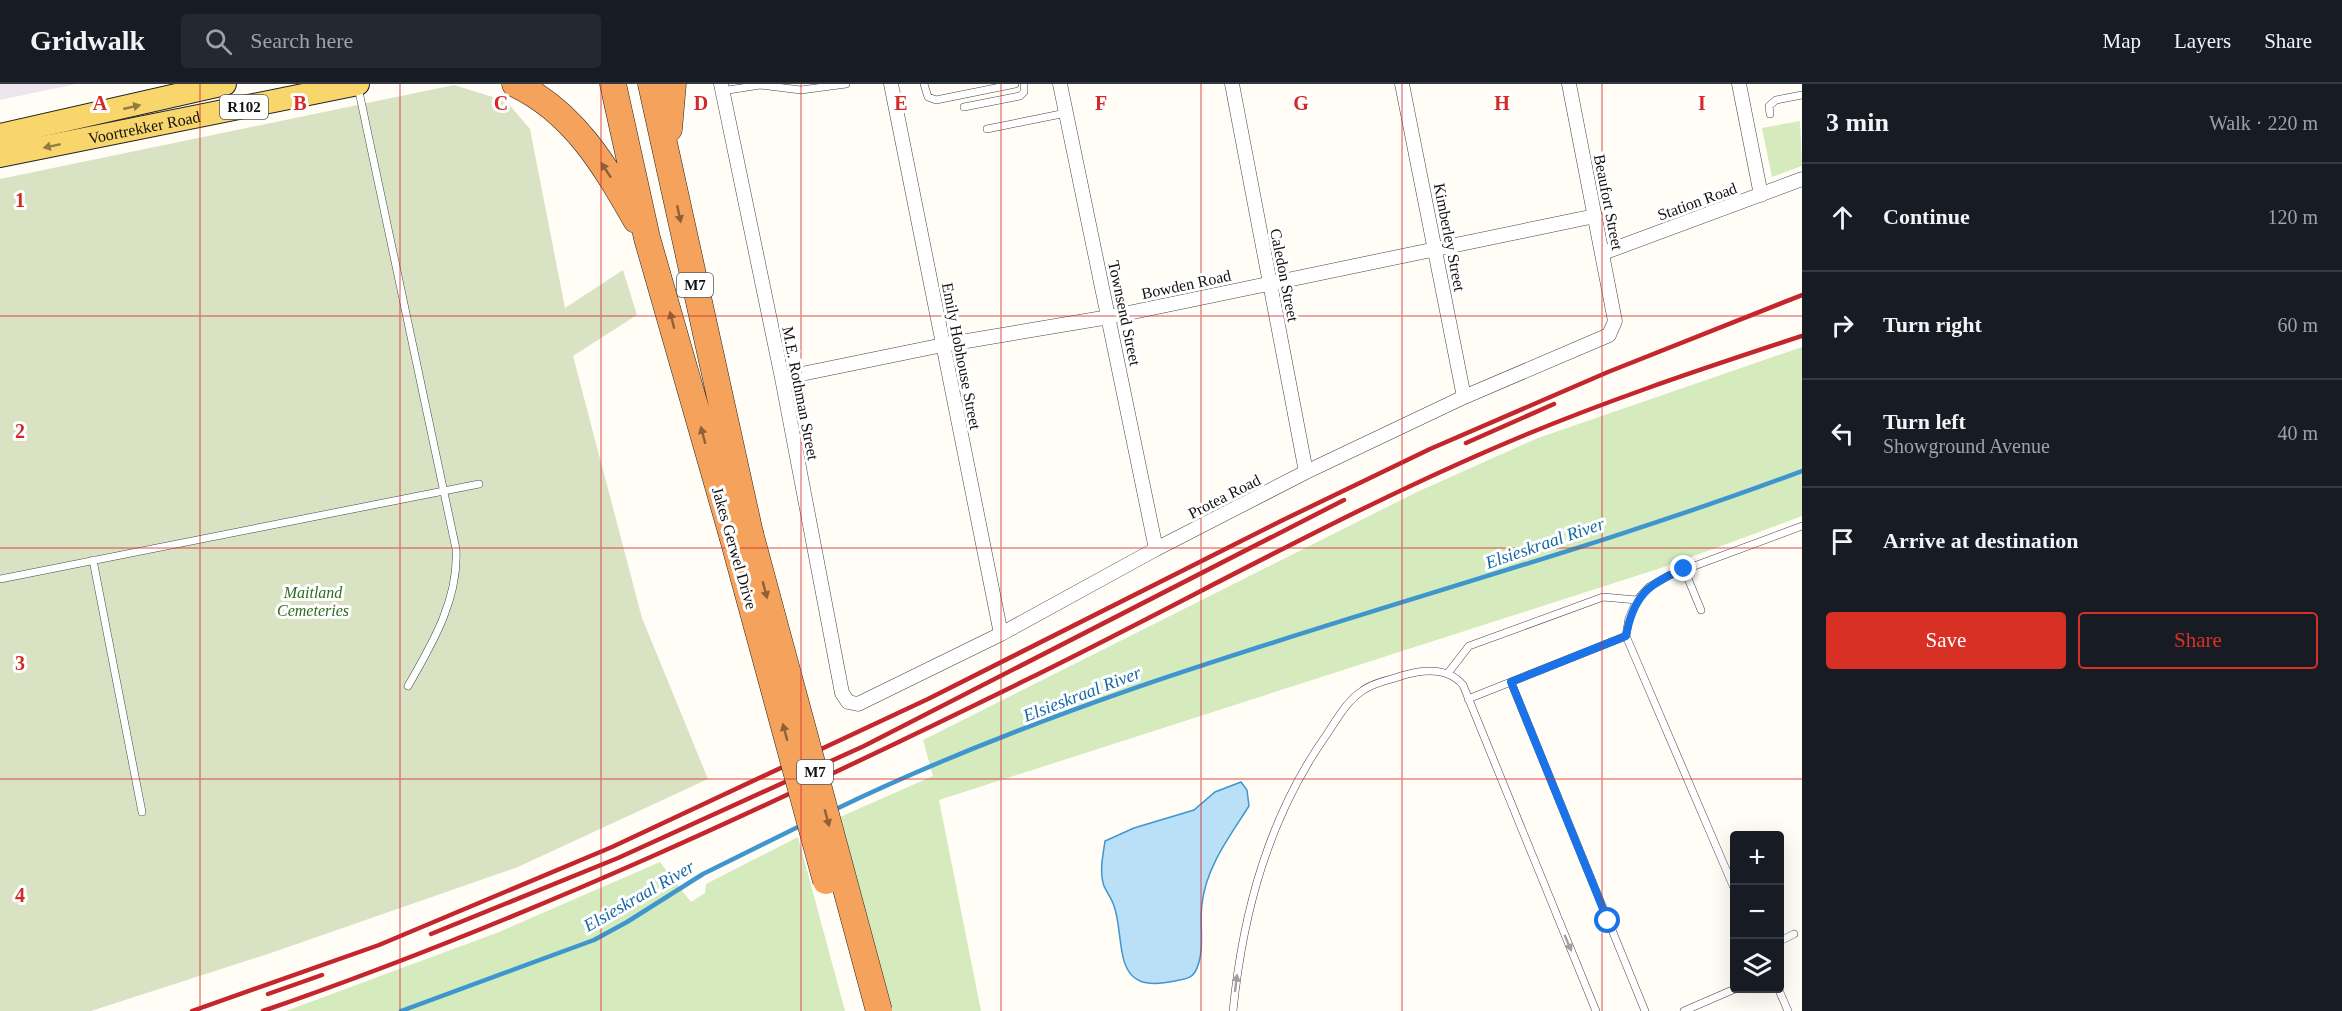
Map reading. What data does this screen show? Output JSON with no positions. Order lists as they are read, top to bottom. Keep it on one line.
{"streets":{"highway":["M7","Jakes Gerwel Drive"],"main road":["R102","Voortrekker Road"],"street":["Station Road","Beaufort Street","Kimberley Street","Caledon Street","Bowden Road","Townsend Street","Emily Hobhouse Street","M.E. Rothman Street","Protea Road"]},"crossings":[["Station Road","Beaufort Street"],["Beaufort Street","Bowden Road"],["Beaufort Street","Protea Road"],["Kimberley Street","Bowden Road"],["Kimberley Street","Protea Road"],["Caledon Street","Bowden Road"],["Caledon Street","Protea Road"],["Bowden Road","Townsend Street"],["Bowden Road","Emily Hobhouse Street"],["Bowden Road","M.E. Rothman Street"],["Townsend Street","Protea Road"],["Emily Hobhouse Street","Protea Road"],["M.E. Rothman Street","Protea Road"]],"water":["Elsieskraal River"],"parks":["Maitland Cemeteries"],"page":{"header":"Gridwalk","search":"Search here","nav":["Map","Layers","Share"],"heading":["3 min","Walk · 220 m"],"list":[["Continue","120 m"],["Turn right","60 m"],["Turn left","Showground Avenue","40 m"],"Arrive at destination"],"buttons":["Save","Share"],"map_buttons":["+","−"]},"grid":{"columns":["A","B","C","D","E","F","G","H","I"],"rows":["1","2","3","4"]}}
